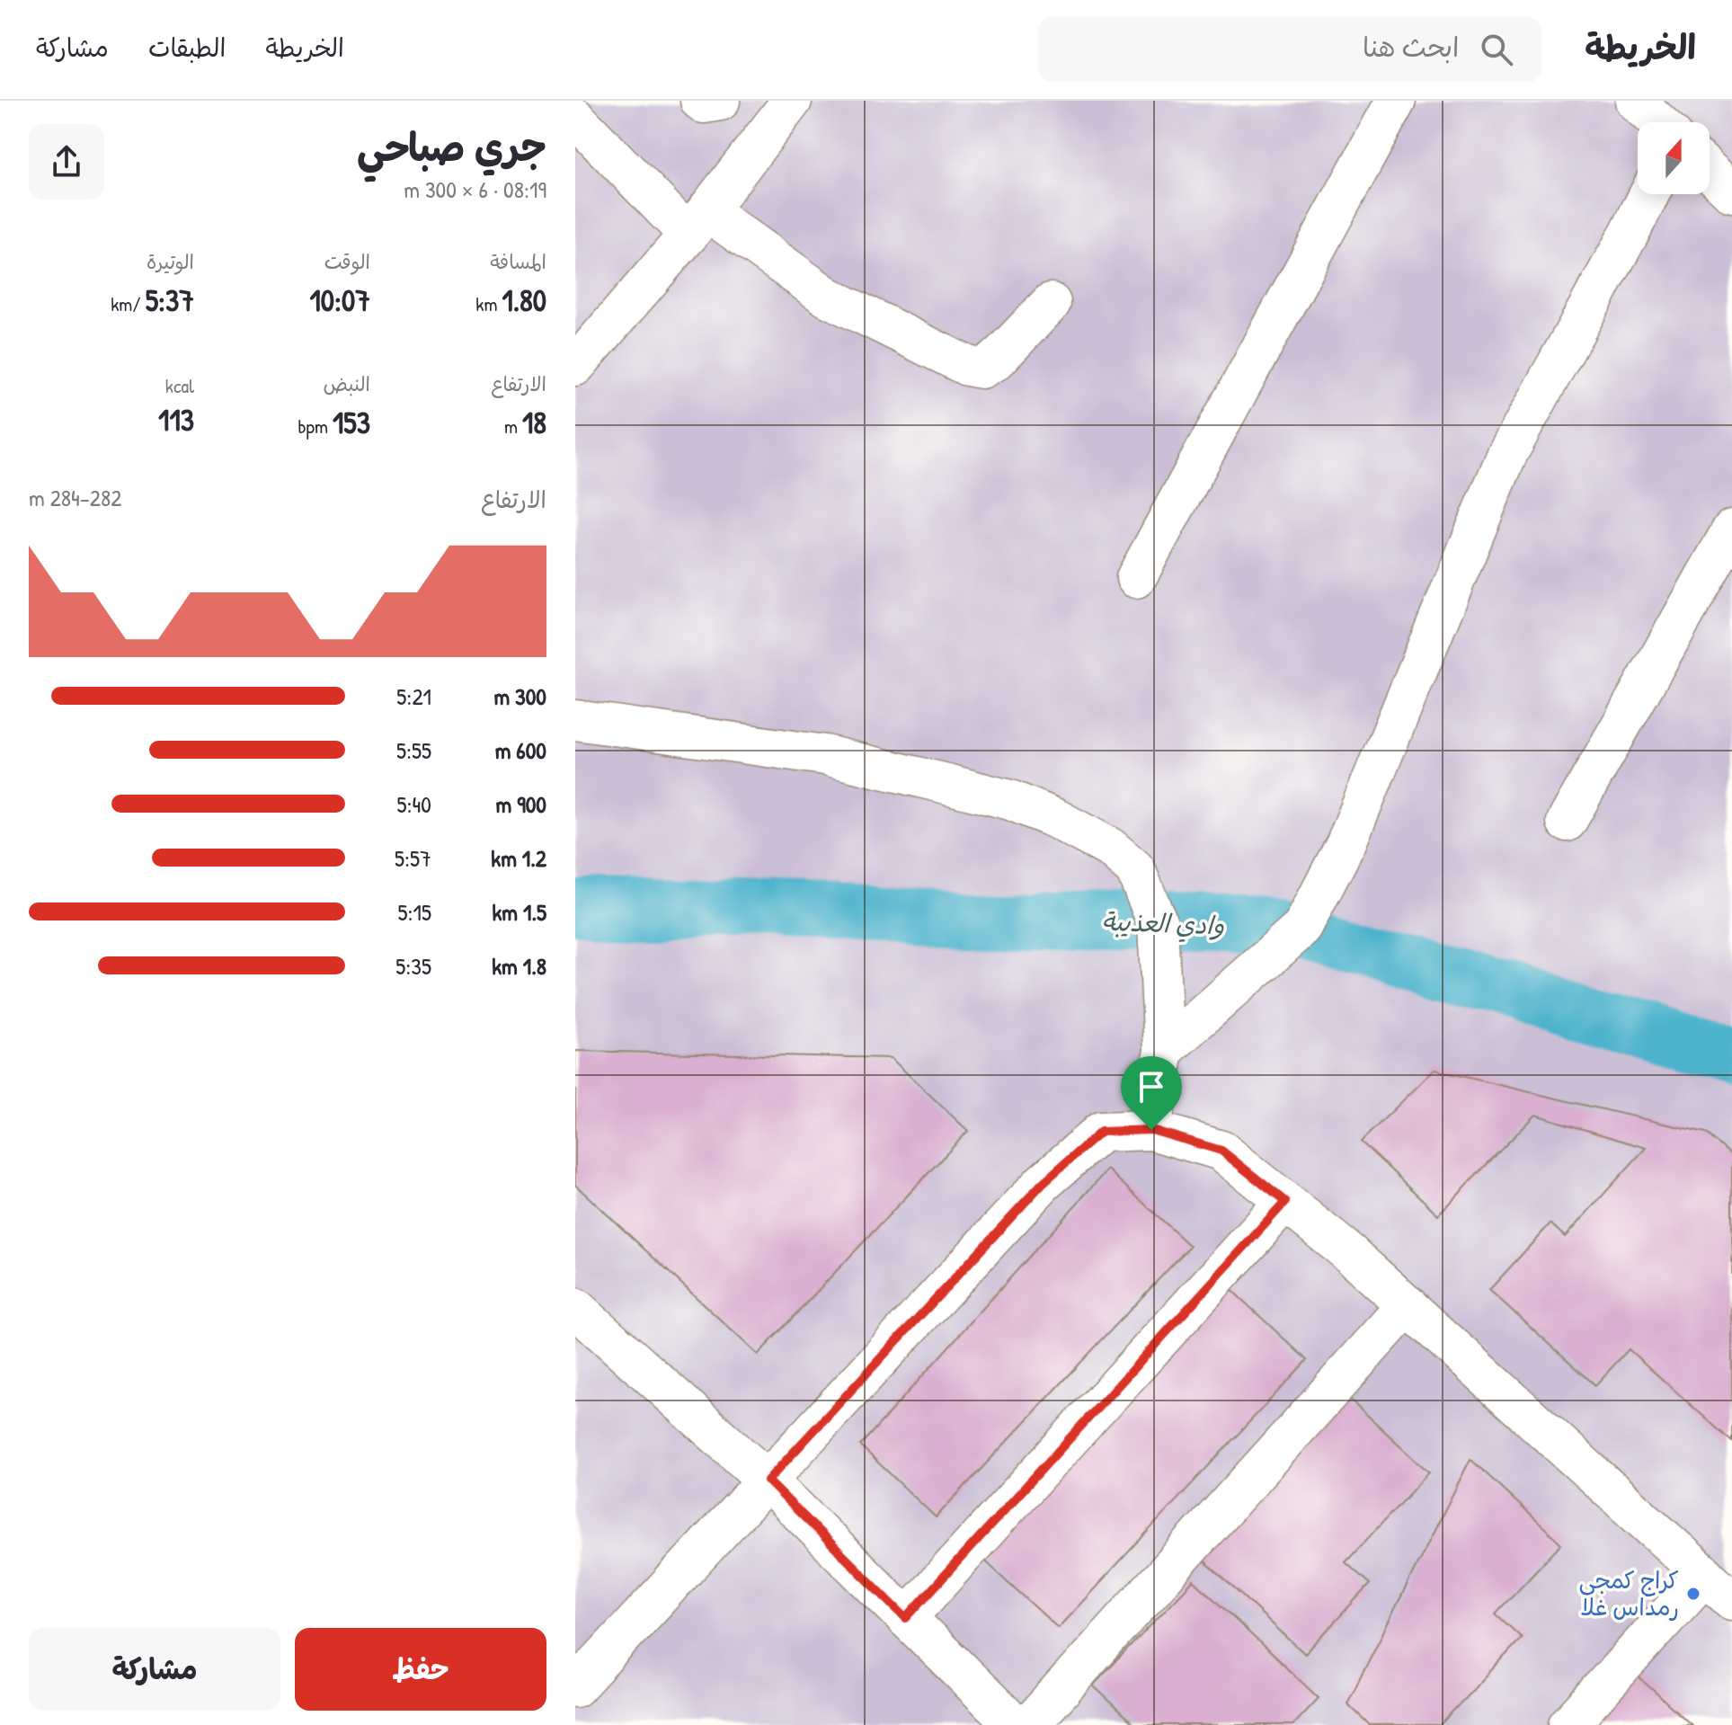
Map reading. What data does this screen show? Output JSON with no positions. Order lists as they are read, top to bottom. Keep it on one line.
{"water":["وادي العذيبة"],"places":["كراج كمجي رمداس غلا"],"north":"top","page":{"header":"الخريطة","search":"ابحث هنا","nav":["الخريطة","الطبقات","مشاركة"],"heading":["جري صباحي","08:19 · 6 × 300 m"],"stats":[["المسافة","1.80 km"],["الوقت","10:07"],["الوتيرة","5:37 /km"],["الارتفاع","18 m"],["النبض","153 bpm"],["kcal","113"]],"chart":["الارتفاع","282–284 m"],"list":[{"name":"300 m","note":"5:21"},{"name":"600 m","note":"5:55"},{"name":"900 m","note":"5:40"},{"name":"1.2 km","note":"5:57"},{"name":"1.5 km","note":"5:15"},{"name":"1.8 km","note":"5:35"}],"buttons":["حفظ","مشاركة"]}}
